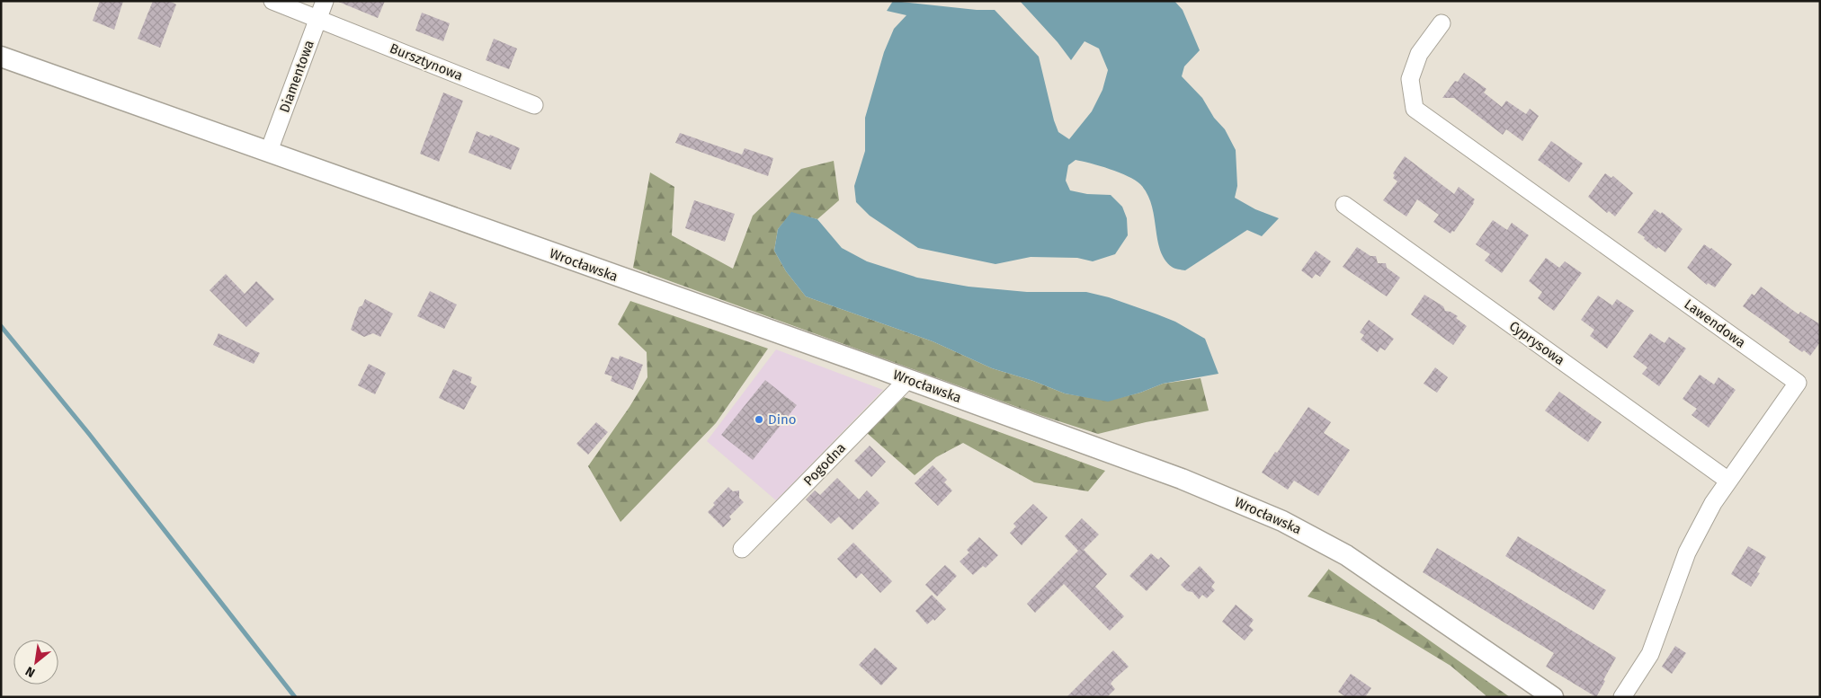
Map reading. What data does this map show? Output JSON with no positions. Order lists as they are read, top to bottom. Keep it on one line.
{"streets":{"main road":["Wrocławska"],"street":["Bursztynowa","Diamentowa","Lawendowa","Cyprysowa","Pogodna"]},"crossings":[["Bursztynowa","Diamentowa"],["Diamentowa","Wrocławska"],["Wrocławska","Pogodna"],["Lawendowa","Cyprysowa"]],"places":["Dino"],"north":"bottom left"}
